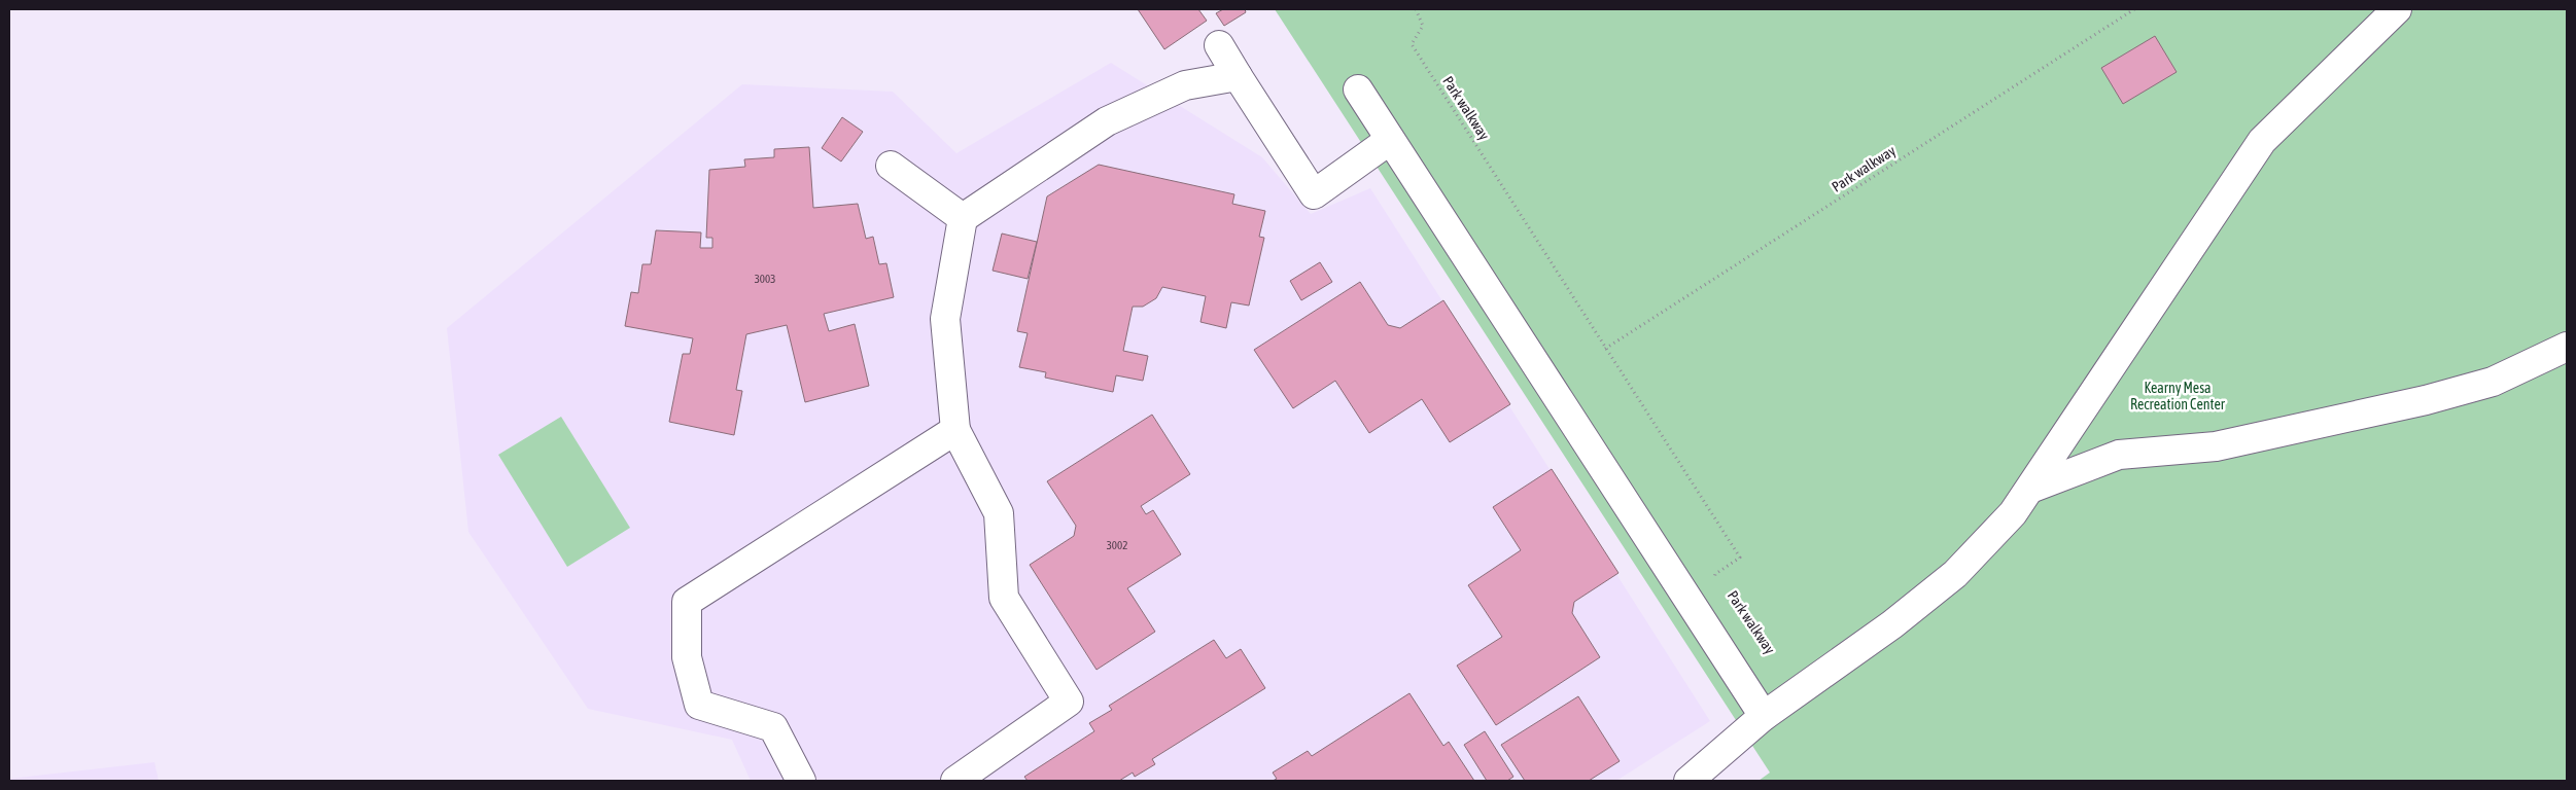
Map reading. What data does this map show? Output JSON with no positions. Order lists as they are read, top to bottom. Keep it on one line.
{"streets":{"path":["Park walkway"]},"parks":["Kearny Mesa Recreation Center"],"house_numbers":["3003","3002"]}
